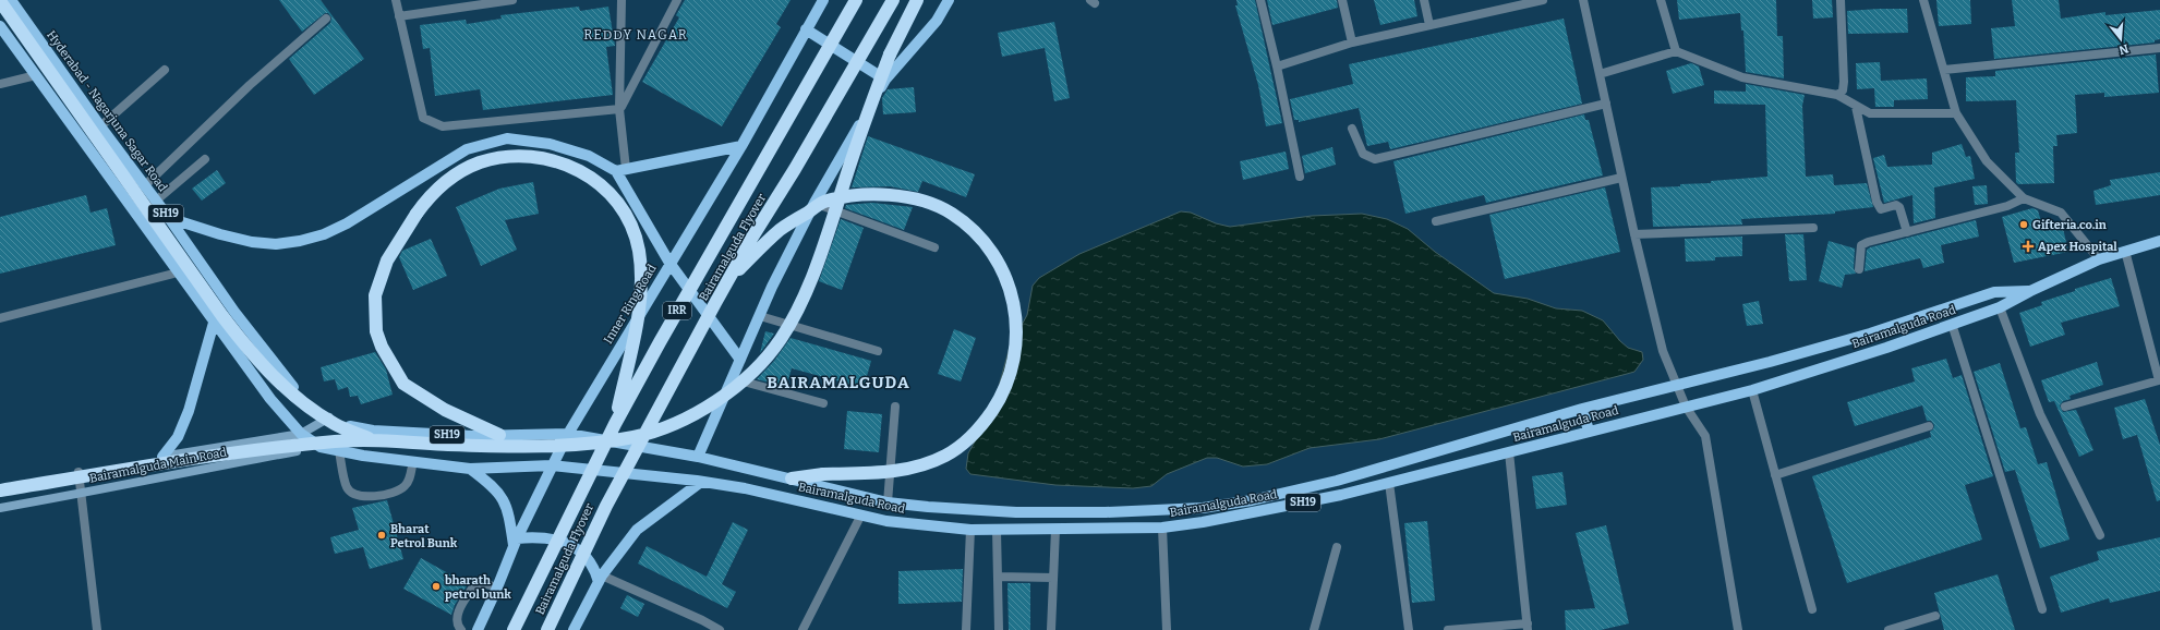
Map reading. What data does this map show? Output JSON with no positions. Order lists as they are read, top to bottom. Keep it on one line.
{"streets":{"highway":["Bairamalguda Flyover","IRR"],"main road":["Hyderabad - Nagarjuna Sagar Road","SH19","Inner Ring Road","Bairamalguda Road","Bairamalguda Main Road"]},"crossings":[["Hyderabad - Nagarjuna Sagar Road","SH19"],["SH19","Inner Ring Road"],["SH19","Bairamalguda Road"],["SH19","Bairamalguda Main Road"],["Inner Ring Road","Bairamalguda Road"]],"districts":["REDDY NAGAR","BAIRAMALGUDA"],"places":{"other":["Gifteria.co.in","Bharat Petrol Bunk","bharath petrol bunk"],"health":["Apex Hospital"]},"north":"bottom"}
